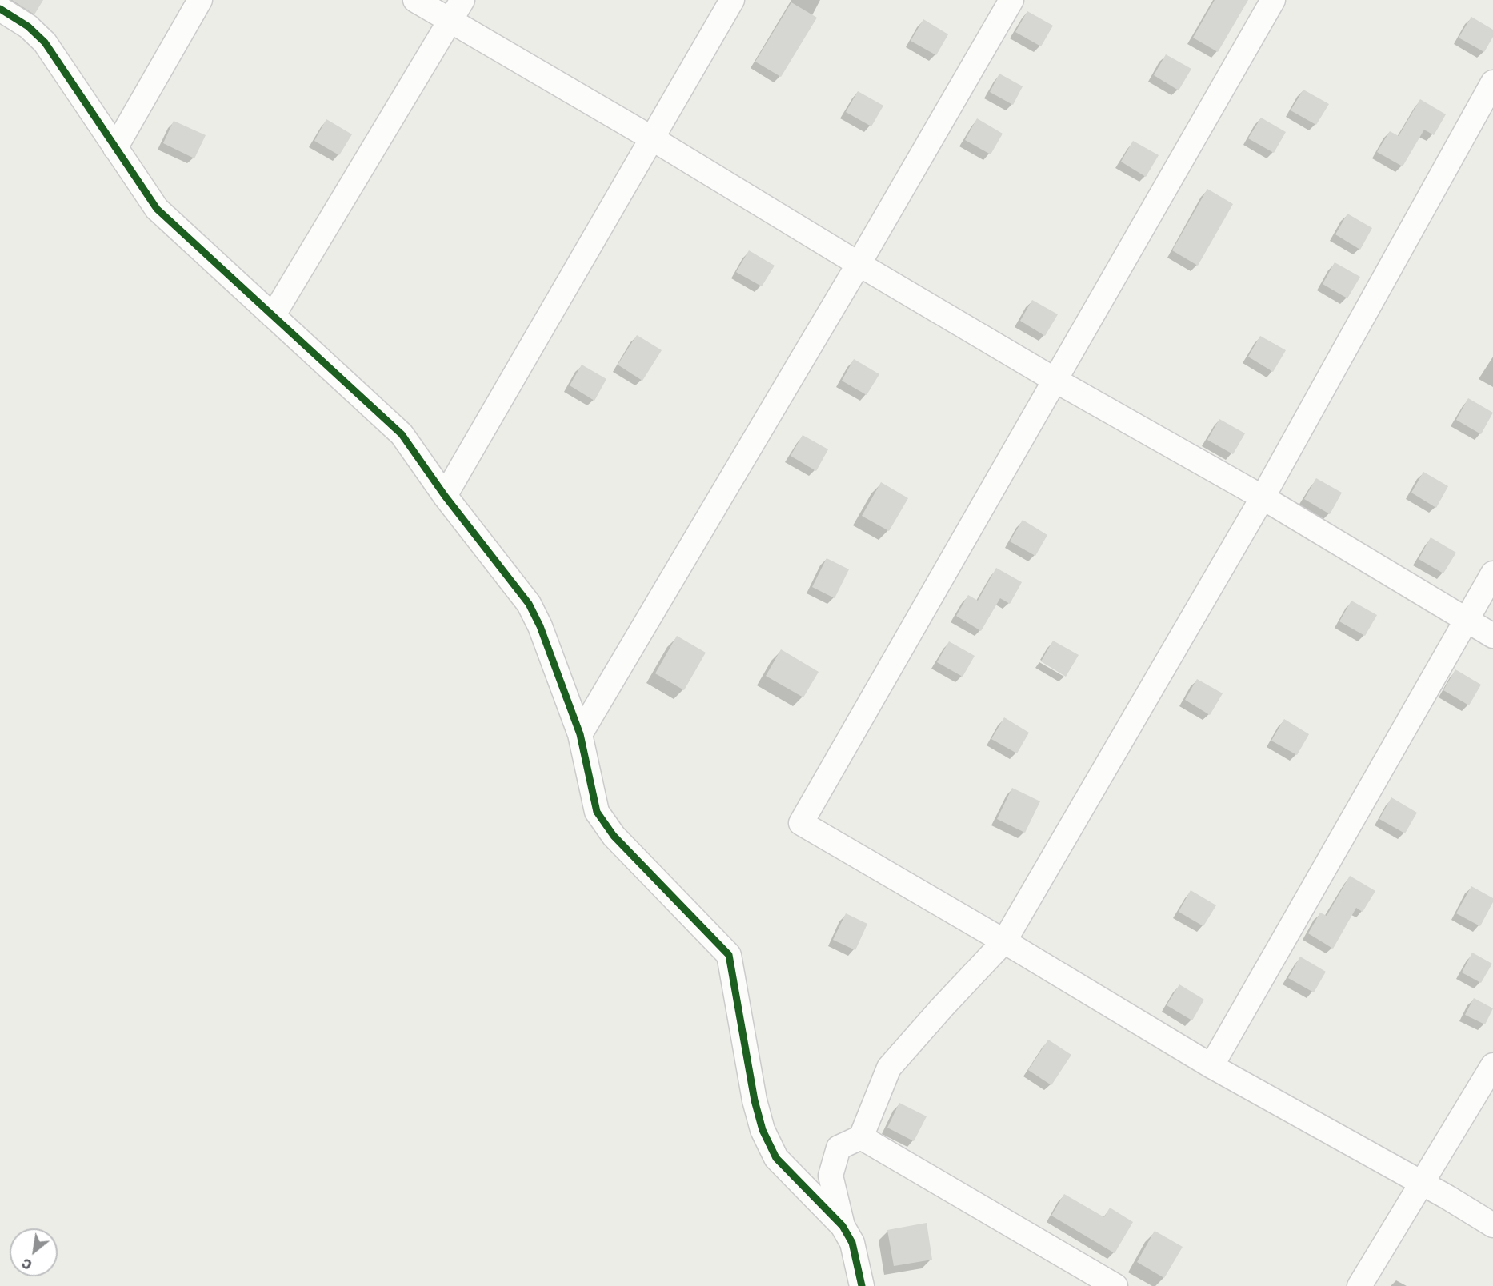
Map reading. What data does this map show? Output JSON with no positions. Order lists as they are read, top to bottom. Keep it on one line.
{"north":"bottom left"}
